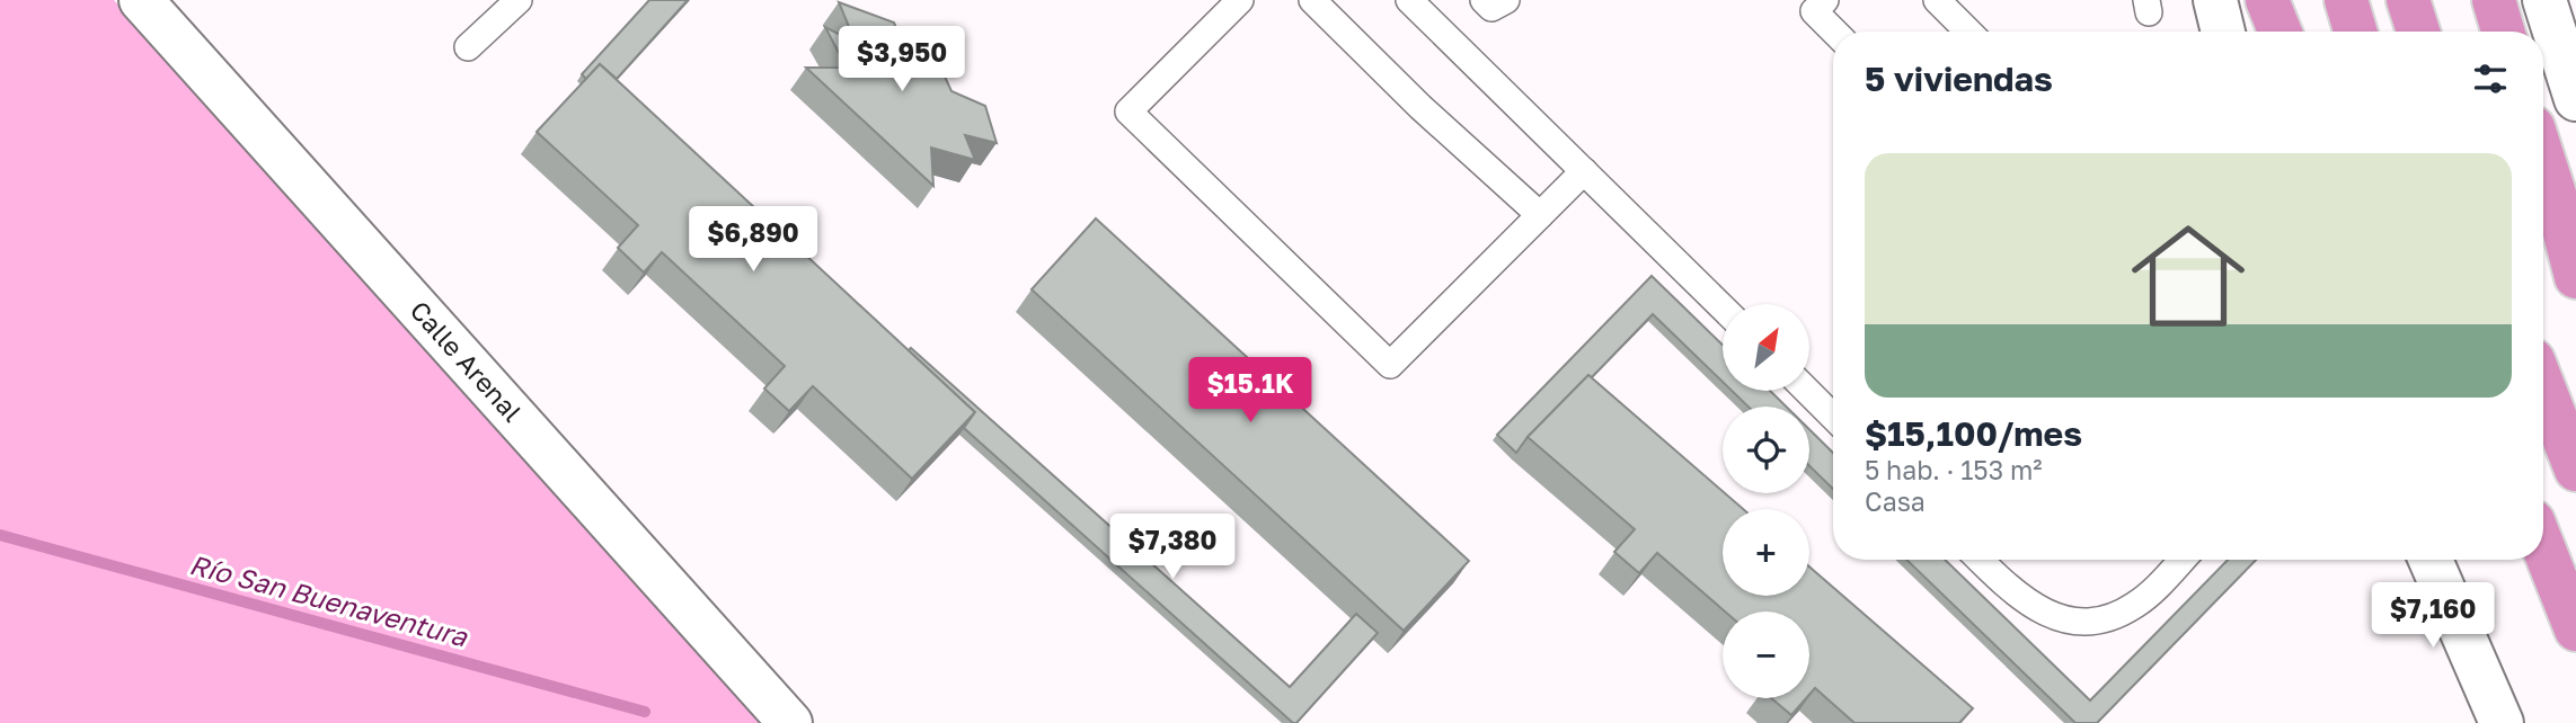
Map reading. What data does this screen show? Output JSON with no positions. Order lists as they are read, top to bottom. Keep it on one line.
{"streets":{"street":["Calle Arenal"]},"water":["Río San Buenaventura"],"north":"top right","page":{"price":["$3,950","$6,890","$15.1K","$7,380","$7,160"],"heading":"5 viviendas","list":[{"name":"$15,100/mes","note":"5 hab. · 153 m² · Casa"}],"map_buttons":["+","−"]}}
